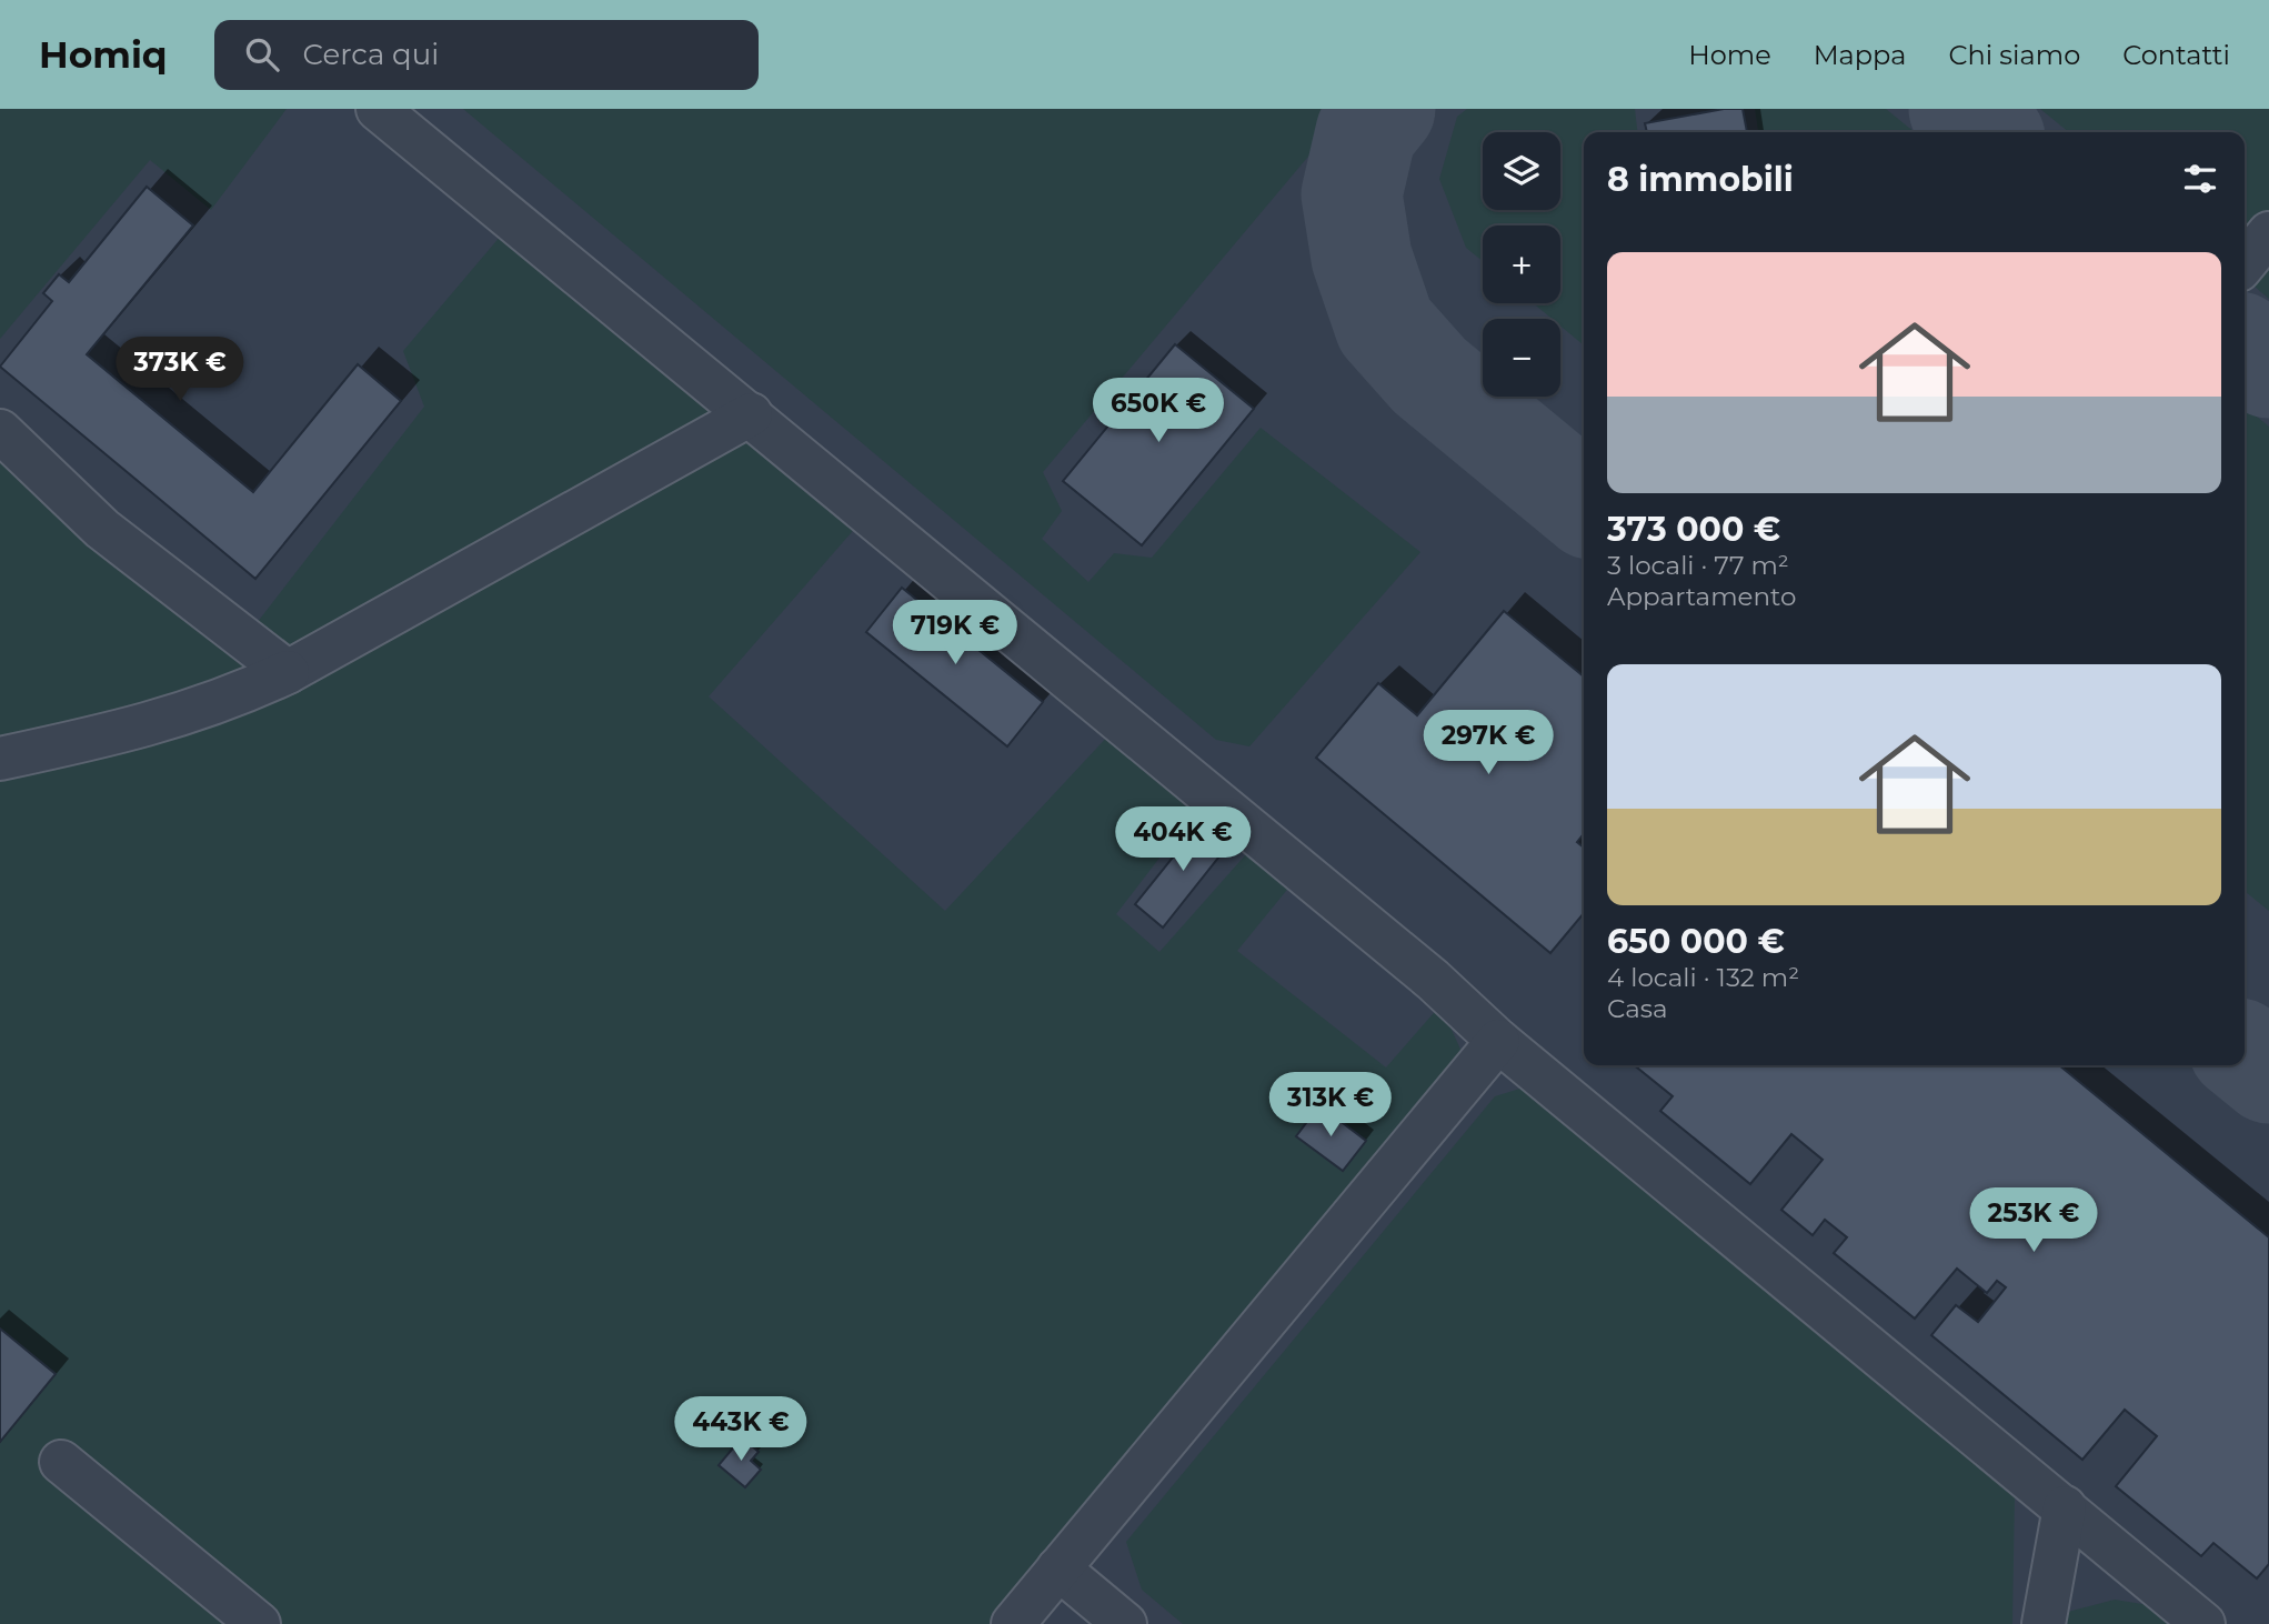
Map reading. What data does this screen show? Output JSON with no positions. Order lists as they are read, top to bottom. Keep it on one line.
{"page":{"header":"Homiq","search":"Cerca qui","nav":["Home","Mappa","Chi siamo","Contatti"],"map_buttons":["+","−"],"heading":"8 immobili","list":[{"name":"373 000 €","note":"3 locali · 77 m² · Appartamento"},{"name":"650 000 €","note":"4 locali · 132 m² · Casa"}],"price":["373K €","650K €","719K €","297K €","404K €","313K €","253K €","443K €"]}}
